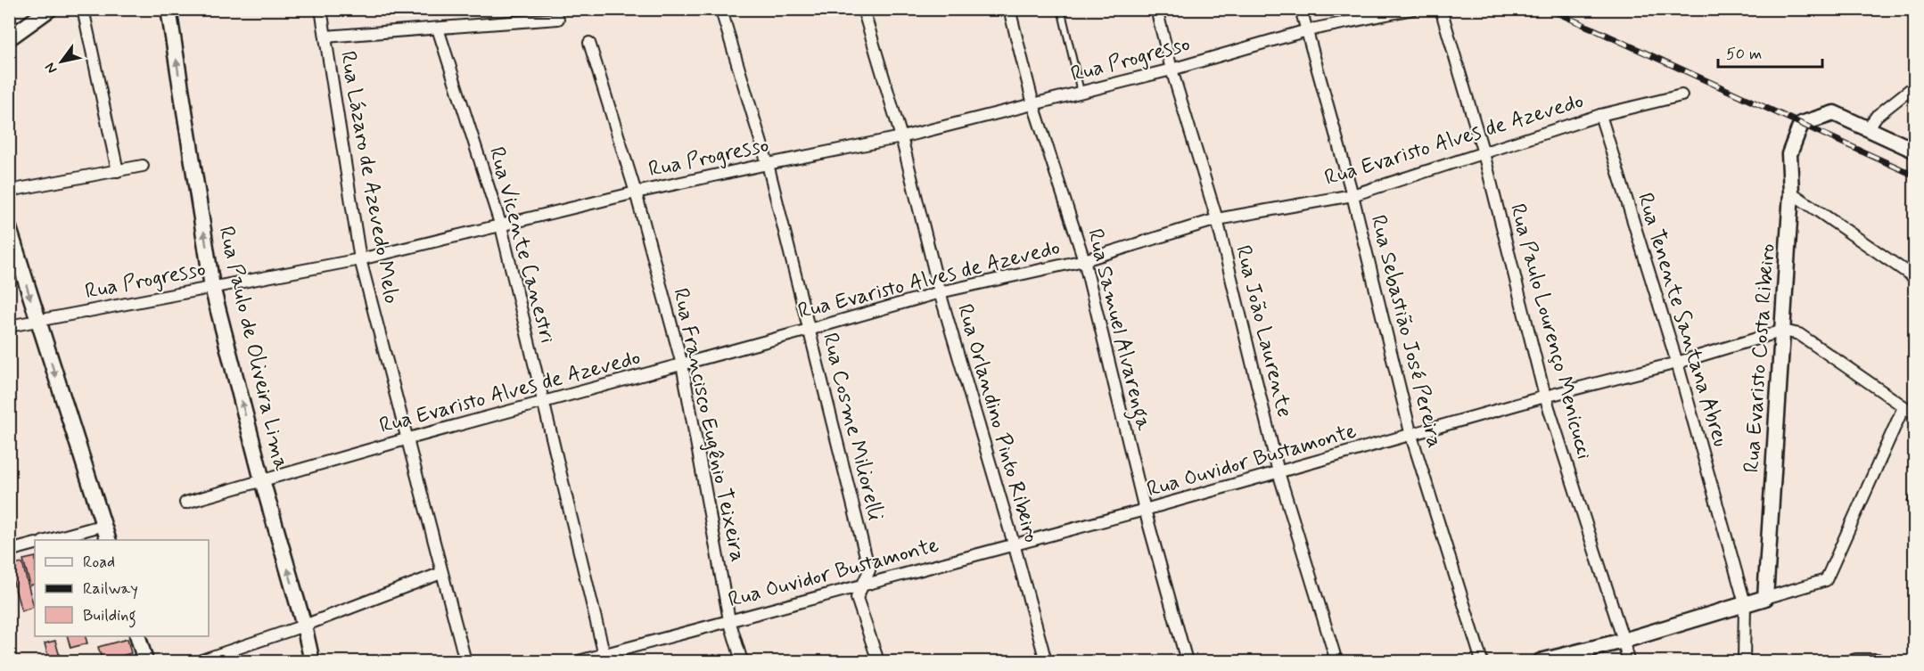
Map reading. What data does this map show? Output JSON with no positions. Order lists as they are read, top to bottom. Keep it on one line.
{"streets":{"street":["Rua Progresso","Rua Evaristo Alves de Azevedo","Rua Lázaro de Azevedo Melo","Rua Vicente Canestri","Rua Tenente Santana Abreu","Rua Samuel Alvarenga","Rua João Laurente","Rua Sebastião José Pereira","Rua Paulo Lourenço Menicucci","Rua Paulo de Oliveira Lima","Rua Evaristo Costa Ribeiro","Rua Orlandino Pinto Ribeiro","Rua Francisco Eugênio Teixeira","Rua Cosme Miliorelli","Rua Ouvidor Bustamonte"]},"crossings":[["Rua Progresso","Rua Lázaro de Azevedo Melo"],["Rua Progresso","Rua Vicente Canestri"],["Rua Progresso","Rua Samuel Alvarenga"],["Rua Progresso","Rua João Laurente"],["Rua Progresso","Rua Sebastião José Pereira"],["Rua Progresso","Rua Paulo de Oliveira Lima"],["Rua Progresso","Rua Orlandino Pinto Ribeiro"],["Rua Progresso","Rua Francisco Eugênio Teixeira"],["Rua Progresso","Rua Cosme Miliorelli"],["Rua Evaristo Alves de Azevedo","Rua Lázaro de Azevedo Melo"],["Rua Evaristo Alves de Azevedo","Rua Vicente Canestri"],["Rua Evaristo Alves de Azevedo","Rua Tenente Santana Abreu"],["Rua Evaristo Alves de Azevedo","Rua Samuel Alvarenga"],["Rua Evaristo Alves de Azevedo","Rua João Laurente"],["Rua Evaristo Alves de Azevedo","Rua Sebastião José Pereira"],["Rua Evaristo Alves de Azevedo","Rua Paulo Lourenço Menicucci"],["Rua Evaristo Alves de Azevedo","Rua Paulo de Oliveira Lima"],["Rua Evaristo Alves de Azevedo","Rua Orlandino Pinto Ribeiro"],["Rua Evaristo Alves de Azevedo","Rua Francisco Eugênio Teixeira"],["Rua Evaristo Alves de Azevedo","Rua Cosme Miliorelli"],["Rua Vicente Canestri","Rua Ouvidor Bustamonte"],["Rua Tenente Santana Abreu","Rua Ouvidor Bustamonte"],["Rua Samuel Alvarenga","Rua Ouvidor Bustamonte"],["Rua João Laurente","Rua Ouvidor Bustamonte"],["Rua Sebastião José Pereira","Rua Ouvidor Bustamonte"],["Rua Paulo Lourenço Menicucci","Rua Ouvidor Bustamonte"],["Rua Evaristo Costa Ribeiro","Rua Ouvidor Bustamonte"],["Rua Orlandino Pinto Ribeiro","Rua Ouvidor Bustamonte"],["Rua Francisco Eugênio Teixeira","Rua Ouvidor Bustamonte"],["Rua Cosme Miliorelli","Rua Ouvidor Bustamonte"]],"one_way":["Rua Paulo de Oliveira Lima"],"legend":["Road","Railway","Building"],"scale_bar":"50 m","north":"bottom left"}
